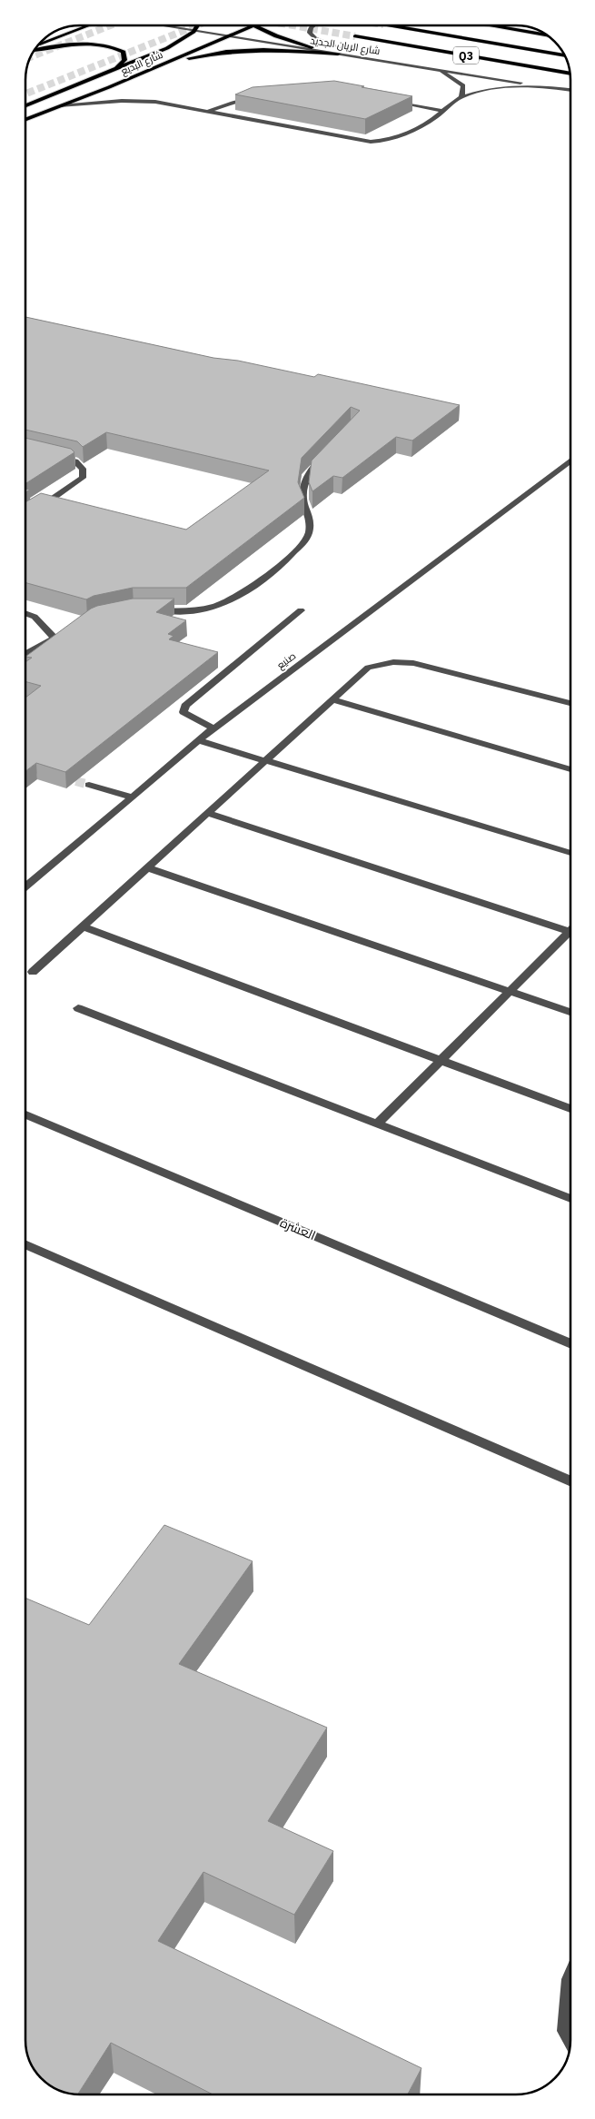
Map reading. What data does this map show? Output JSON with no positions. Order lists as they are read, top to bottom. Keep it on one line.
{"streets":{"highway":["شارع الريان الجديد","Q3"],"main road":["شارع البديع"],"street":["صنيع","العشرة"]},"crossings":[["شارع الريان الجديد","شارع البديع"]]}
